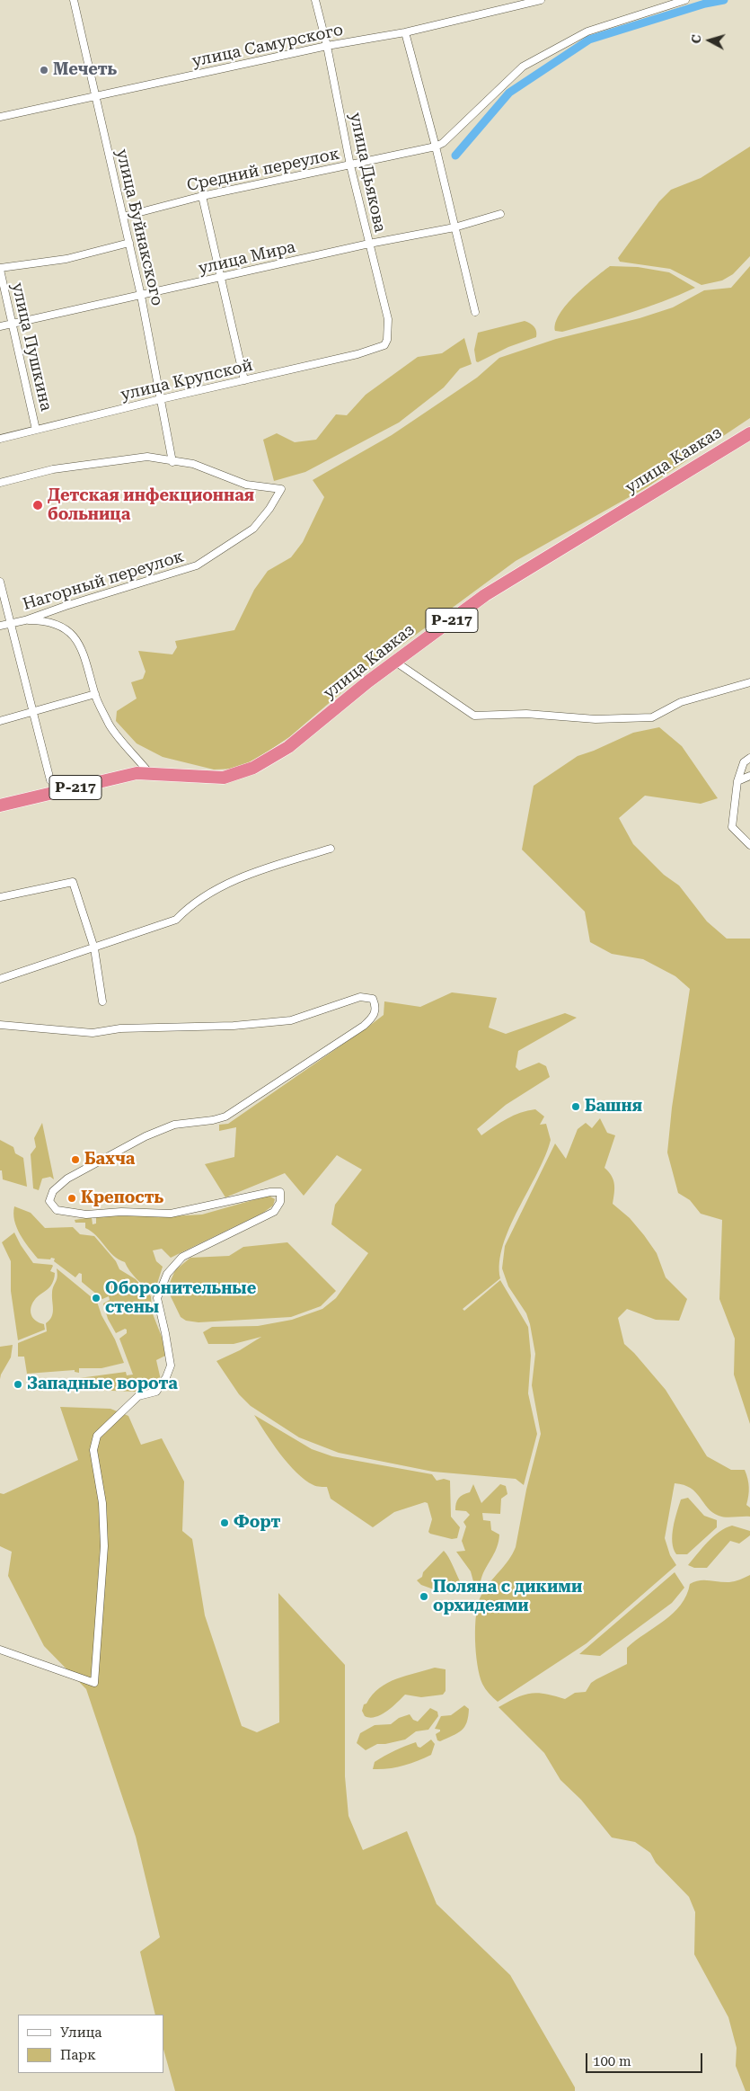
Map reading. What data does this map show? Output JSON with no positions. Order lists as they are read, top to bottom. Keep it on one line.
{"streets":{"highway":["улица Кавказ","Р-217"],"street":["улица Самурского","Средний переулок","улица Дьякова","улица Буйнакского","улица Мира","улица Пушкина","улица Крупской","Нагорный переулок"]},"crossings":[["улица Самурского","улица Дьякова"],["улица Самурского","улица Буйнакского"],["Средний переулок","улица Дьякова"],["Средний переулок","улица Буйнакского"],["улица Дьякова","улица Мира"],["улица Дьякова","улица Крупской"],["улица Буйнакского","улица Мира"],["улица Буйнакского","улица Крупской"],["улица Буйнакского","Нагорный переулок"],["улица Мира","улица Пушкина"],["улица Пушкина","улица Крупской"]],"places":["Мечеть","Детская инфекционная больница","Башня","Бахча","Крепость","Оборонительные стены","Западные ворота","Форт","Поляна с дикими орхидеями"],"legend":["Улица","Парк"],"scale_bar":"100 m","north":"left"}
